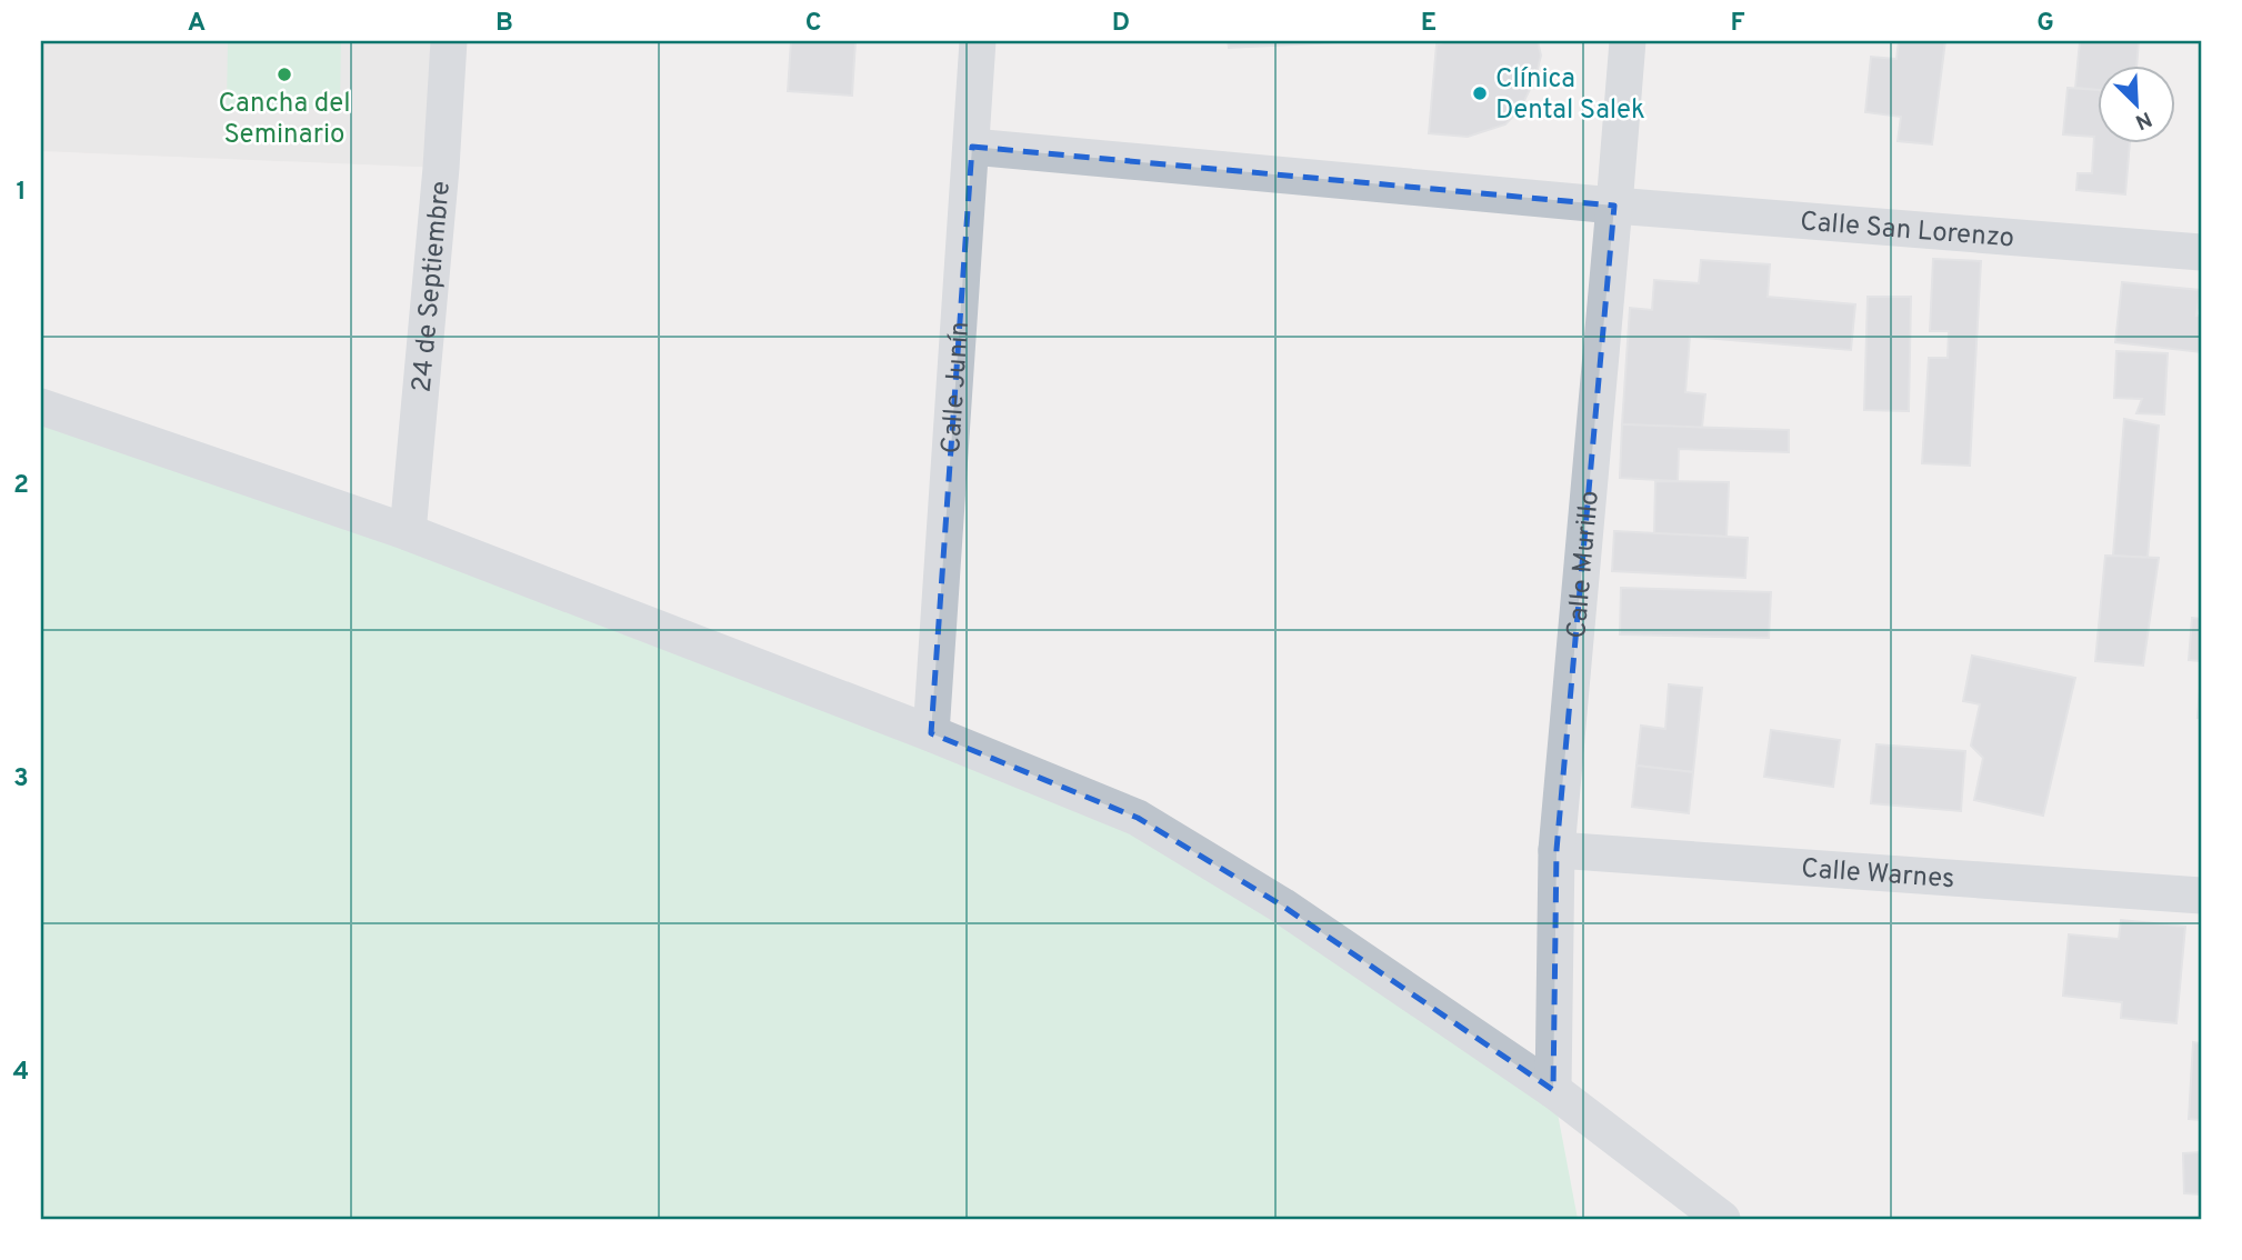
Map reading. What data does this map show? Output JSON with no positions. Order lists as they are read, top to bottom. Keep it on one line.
{"streets":{"street":["Calle San Lorenzo","24 de Septiembre","Calle Junín","Calle Murillo","Calle Warnes"]},"crossings":[["Calle San Lorenzo","Calle Junín"],["Calle San Lorenzo","Calle Murillo"],["Calle Murillo","Calle Warnes"]],"places":["Cancha del Seminario","Clínica Dental Salek"],"north":"bottom right","grid":{"columns":["A","B","C","D","E","F","G"],"rows":["1","2","3","4"]}}
